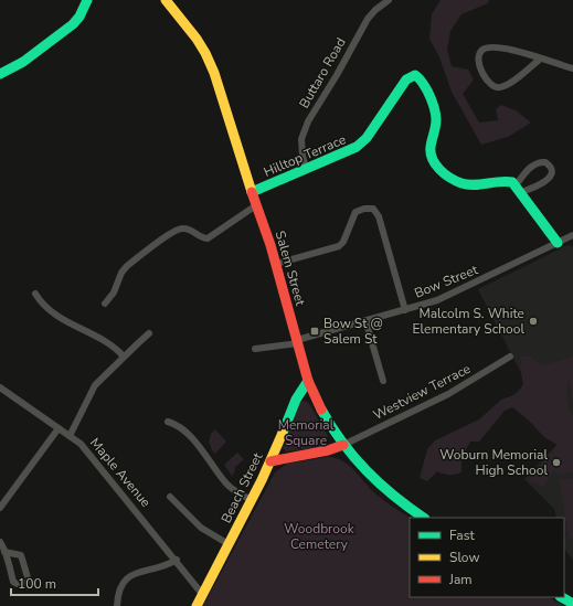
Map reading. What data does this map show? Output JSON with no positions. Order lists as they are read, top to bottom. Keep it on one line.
{"streets":{"street":["Buttaro Road","Hilltop Terrace","Salem Street","Bow Street","Westview Terrace","Maple Avenue","Beach Street"]},"crossings":[["Buttaro Road","Hilltop Terrace"],["Hilltop Terrace","Salem Street"],["Salem Street","Bow Street"],["Salem Street","Westview Terrace"],["Salem Street","Beach Street"],["Maple Avenue","Beach Street"]],"parks":["Memorial Square","Woodbrook Cemetery"],"places":{"other":["Malcolm S. White Elementary School","Woburn Memorial High School"],"transit":["Bow St @ Salem St"]},"legend":["Fast","Slow","Jam"],"scale_bar":"100 m"}
